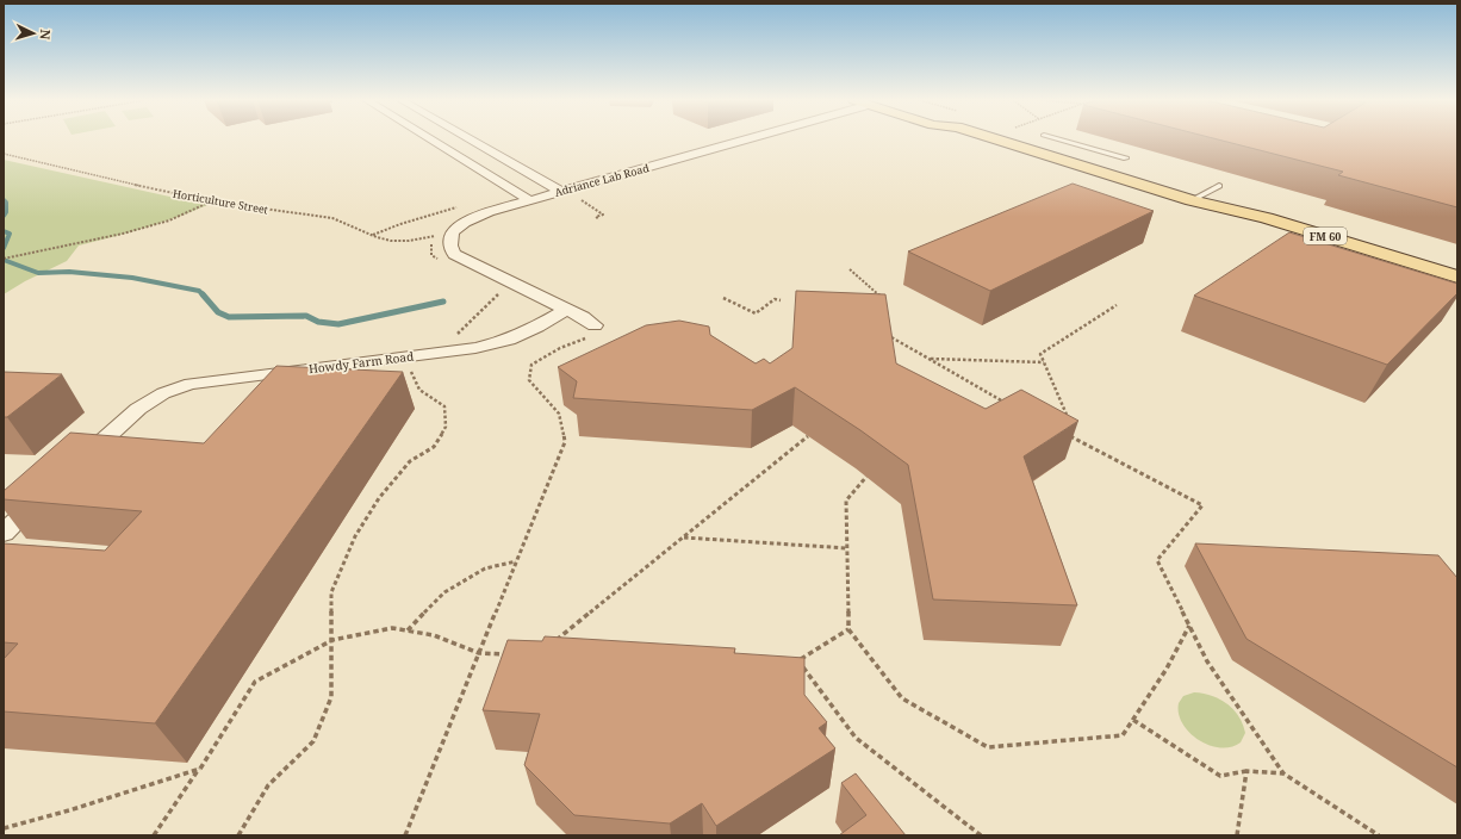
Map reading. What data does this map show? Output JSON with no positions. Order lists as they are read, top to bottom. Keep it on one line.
{"streets":{"main road":["FM 60"],"street":["Adriance Lab Road","Howdy Farm Road"],"path":["Horticulture Street"]},"north":"right"}
